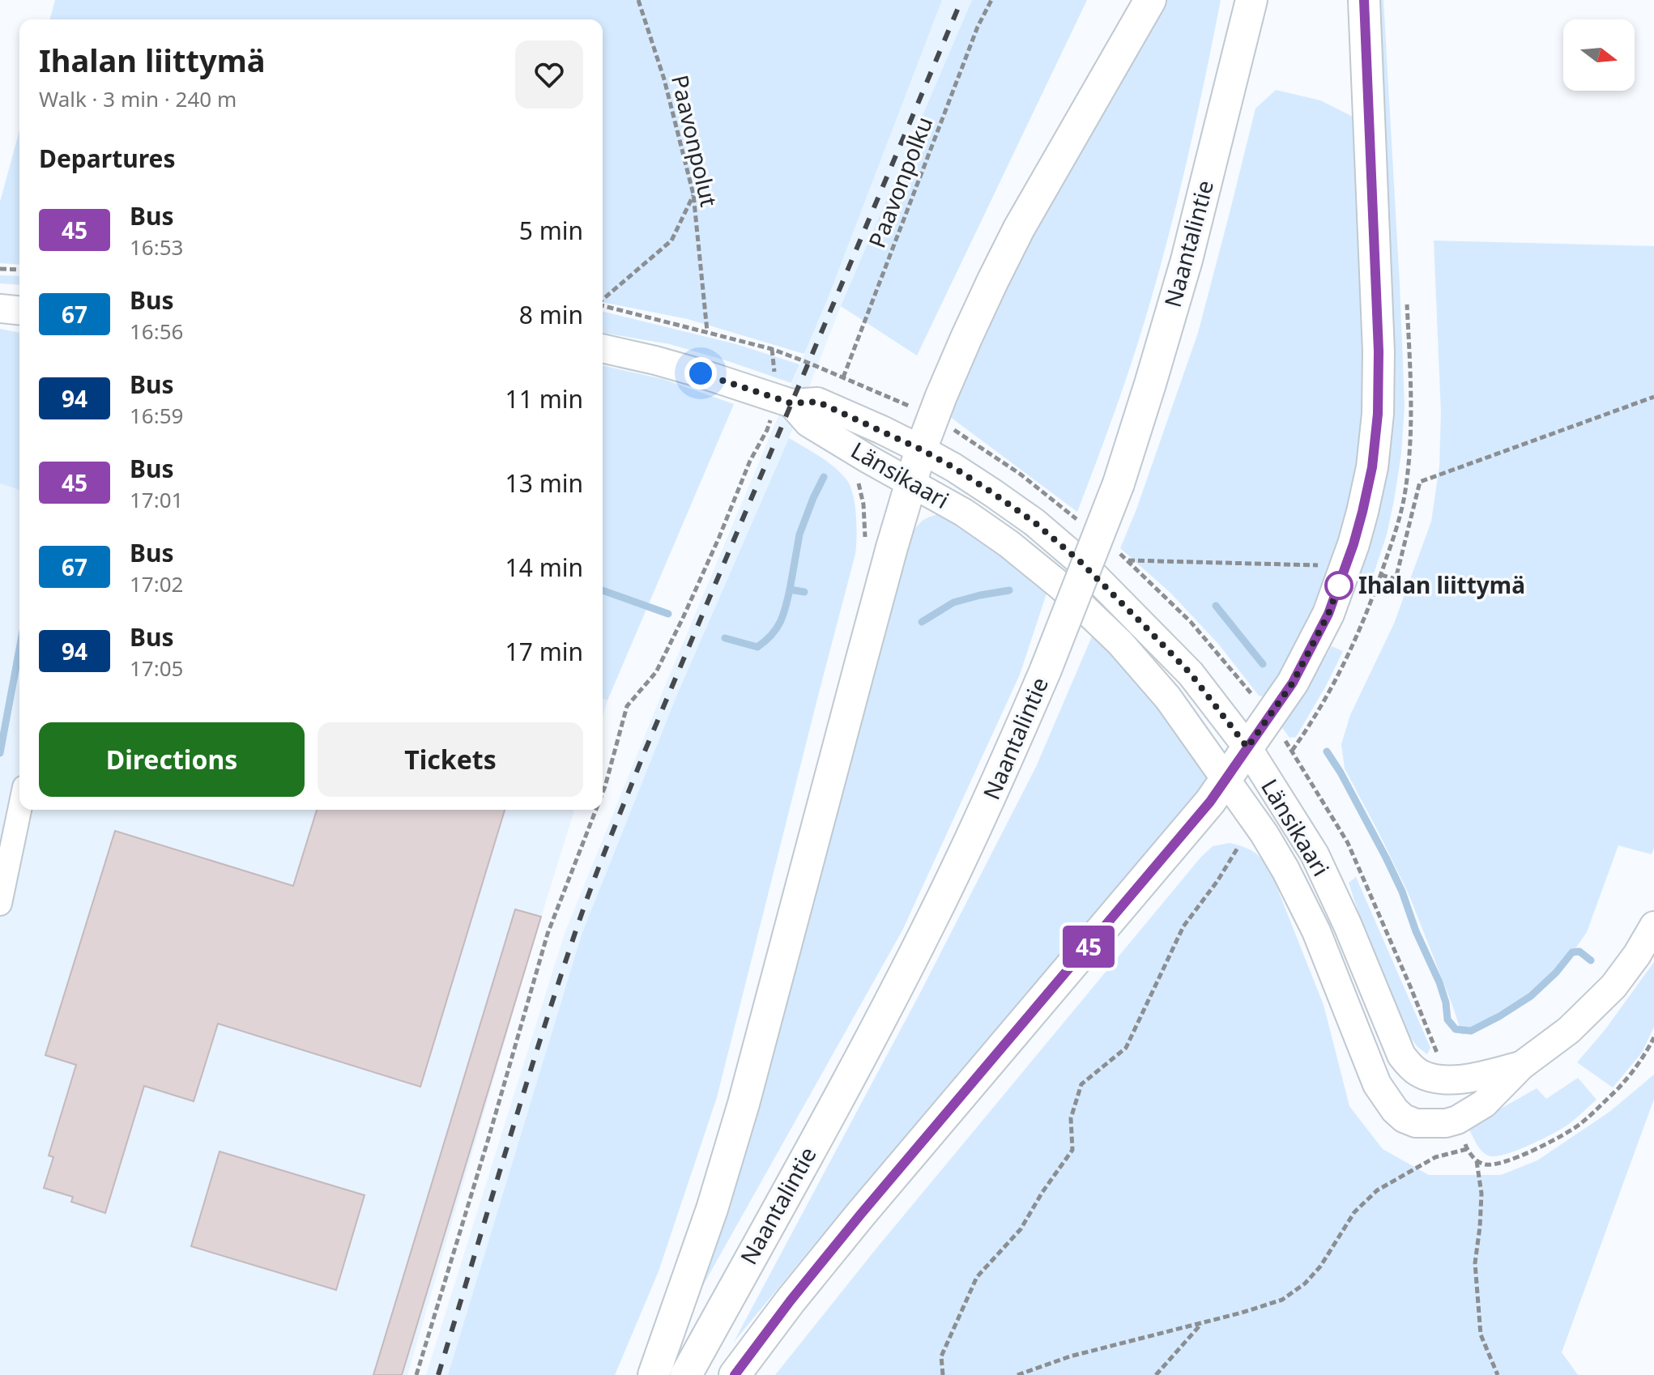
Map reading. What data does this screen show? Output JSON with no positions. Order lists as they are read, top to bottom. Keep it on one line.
{"streets":{"main road":["Naantalintie"],"street":["Länsikaari"],"path":["Paavonpolut","Paavonpolku"]},"places":["Ihalan liittymä"],"lines":["bus line 45"],"north":"right","page":{"on_map":"45","heading":[["Ihalan liittymä","Walk · 3 min · 240 m"],"Departures"],"list":[{"mark":"45","name":"Bus","note":"16:53","value":"5 min"},{"mark":"67","name":"Bus","note":"16:56","value":"8 min"},{"mark":"94","name":"Bus","note":"16:59","value":"11 min"},{"mark":"45","name":"Bus","note":"17:01","value":"13 min"},{"mark":"67","name":"Bus","note":"17:02","value":"14 min"},{"mark":"94","name":"Bus","note":"17:05","value":"17 min"}],"buttons":["Directions","Tickets"]}}
